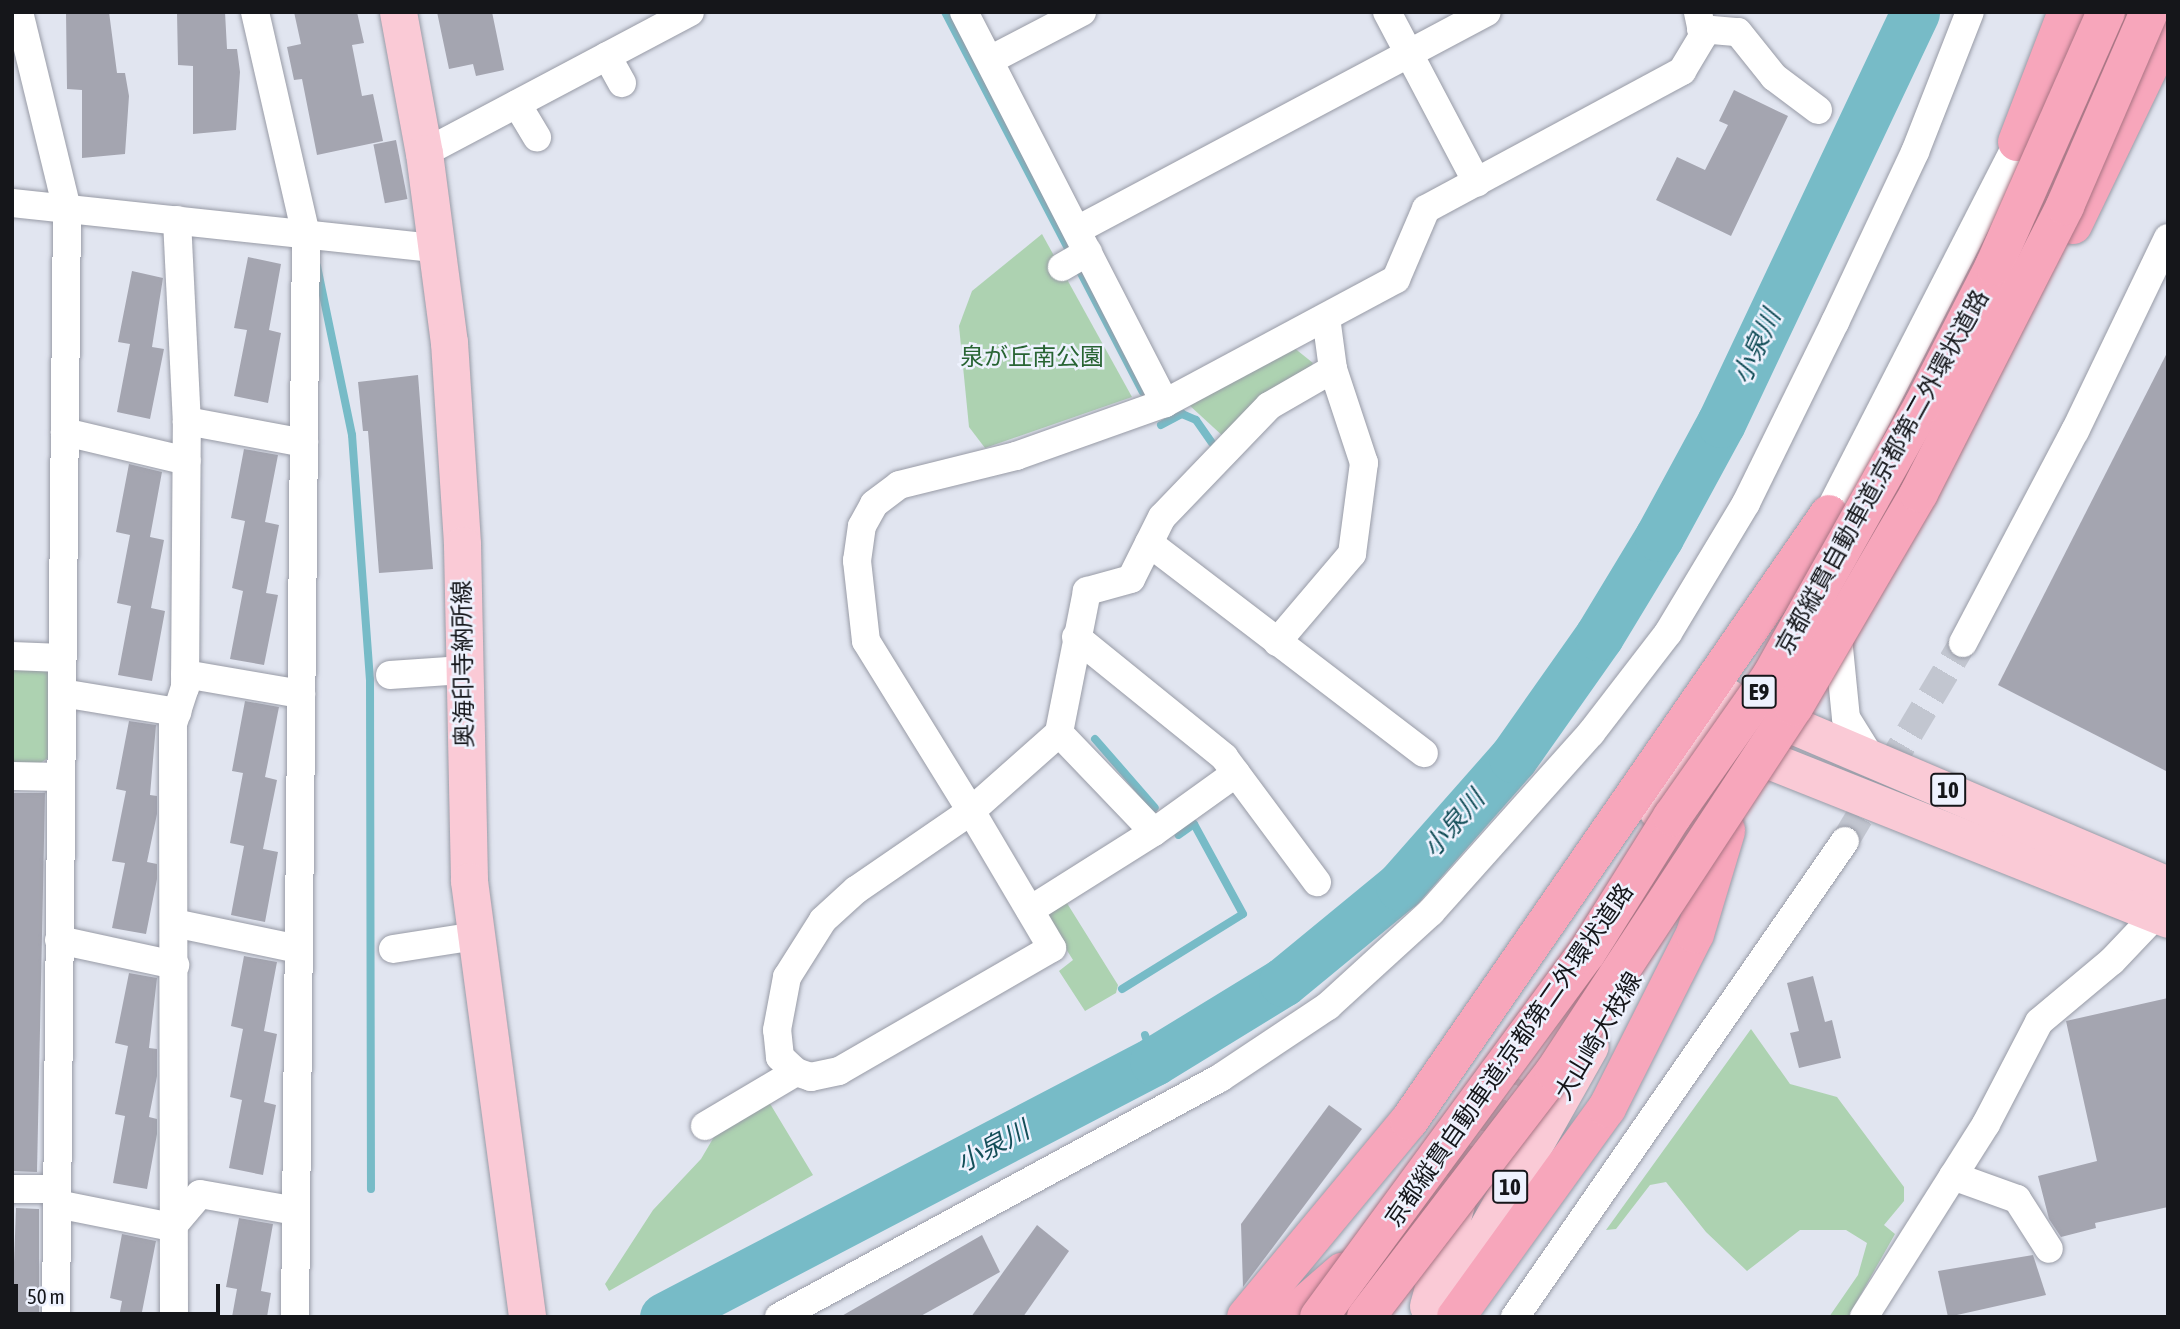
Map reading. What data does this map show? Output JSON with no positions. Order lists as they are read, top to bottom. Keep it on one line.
{"streets":{"highway":["京都縦貫自動車道;京都第二外環状道路","E9"],"main road":["奥海印寺納所線","10","大山崎大枝線"]},"crossings":[["10","大山崎大枝線"]],"water":["小泉川"],"parks":["泉が丘南公園"],"scale_bar":"50 m"}
